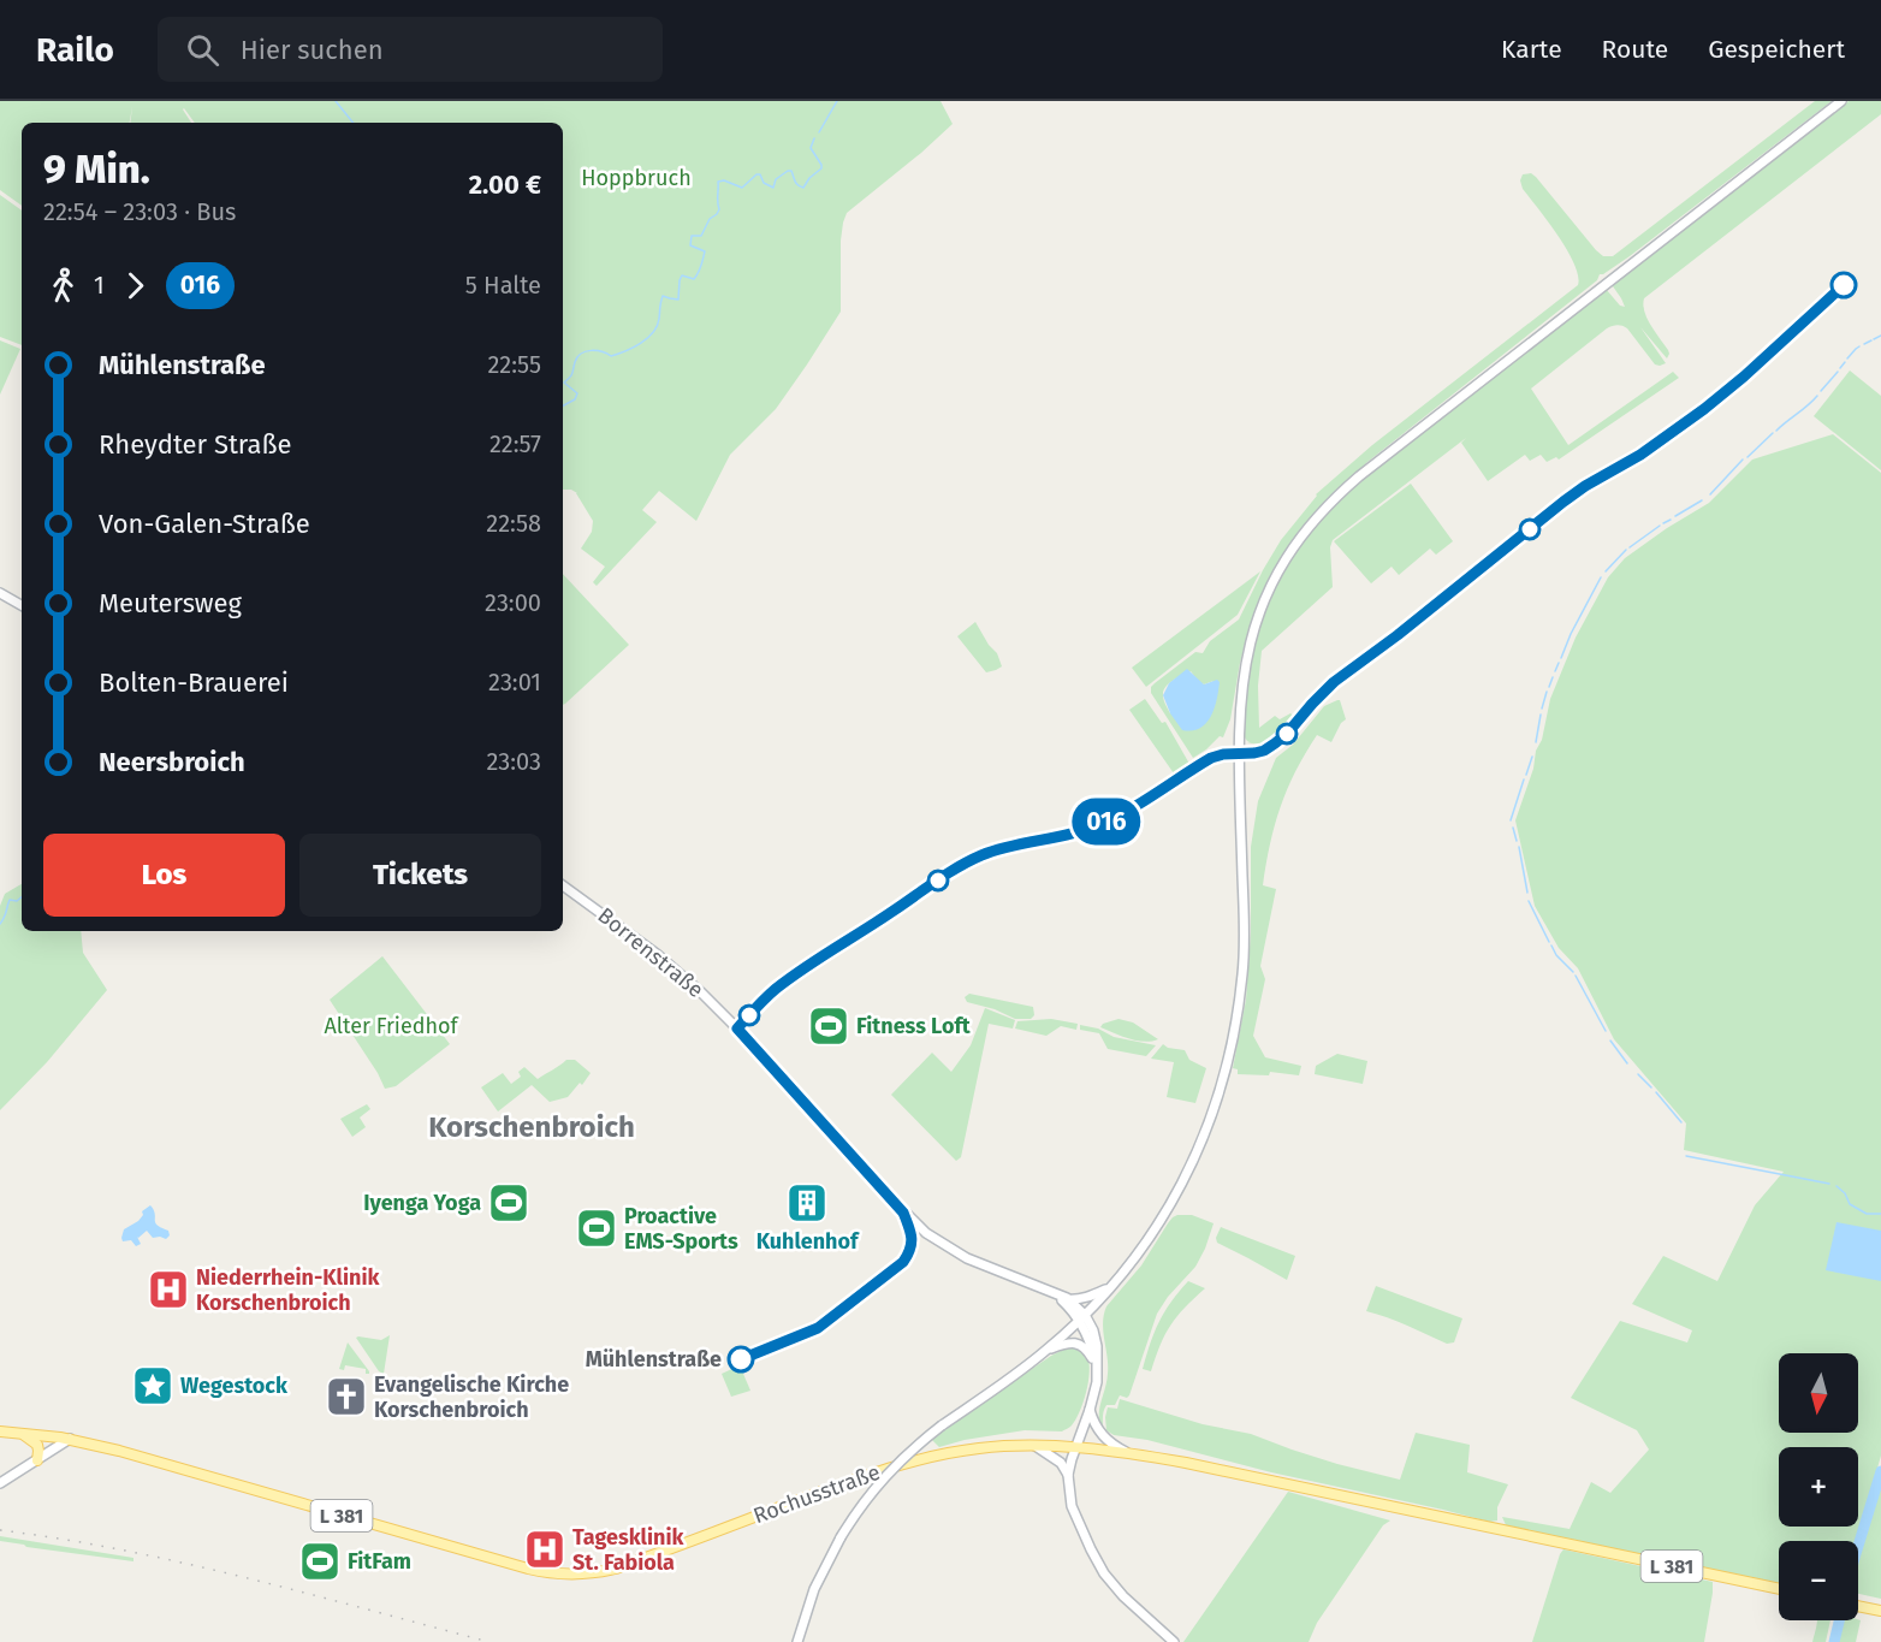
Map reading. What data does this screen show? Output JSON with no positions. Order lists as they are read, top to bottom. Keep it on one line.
{"streets":{"main road":["Borrenstraße","Rochusstraße","L 381"]},"crossings":[["Rochusstraße","L 381"]],"districts":["Korschenbroich"],"parks":["Hoppbruch","Alter Friedhof"],"places":{"sports":["Fitness Loft","Iyenga Yoga","Proactive EMS-Sports","FitFam"],"building":["Kuhlenhof"],"hospital":["Niederrhein-Klinik Korschenbroich","Tagesklinik St. Fabiola"],"other":["Mühlenstraße"],"place":["Wegestock"],"church":["Evangelische Kirche Korschenbroich"]},"lines":["bus line 016"],"north":"bottom","page":{"header":"Railo","search":"Hier suchen","nav":["Karte","Route","Gespeichert"],"on_map":"016","heading":["9 Min.","22:54 – 23:03 · Bus","2.00 €"],"legs":["1","016","5 Halte"],"list":[{"name":"Mühlenstraße","value":"22:55"},{"name":"Rheydter Straße","value":"22:57"},{"name":"Von-Galen-Straße","value":"22:58"},{"name":"Meutersweg","value":"23:00"},{"name":"Bolten-Brauerei","value":"23:01"},{"name":"Neersbroich","value":"23:03"}],"buttons":["Los","Tickets"],"map_buttons":["+","−"]}}
